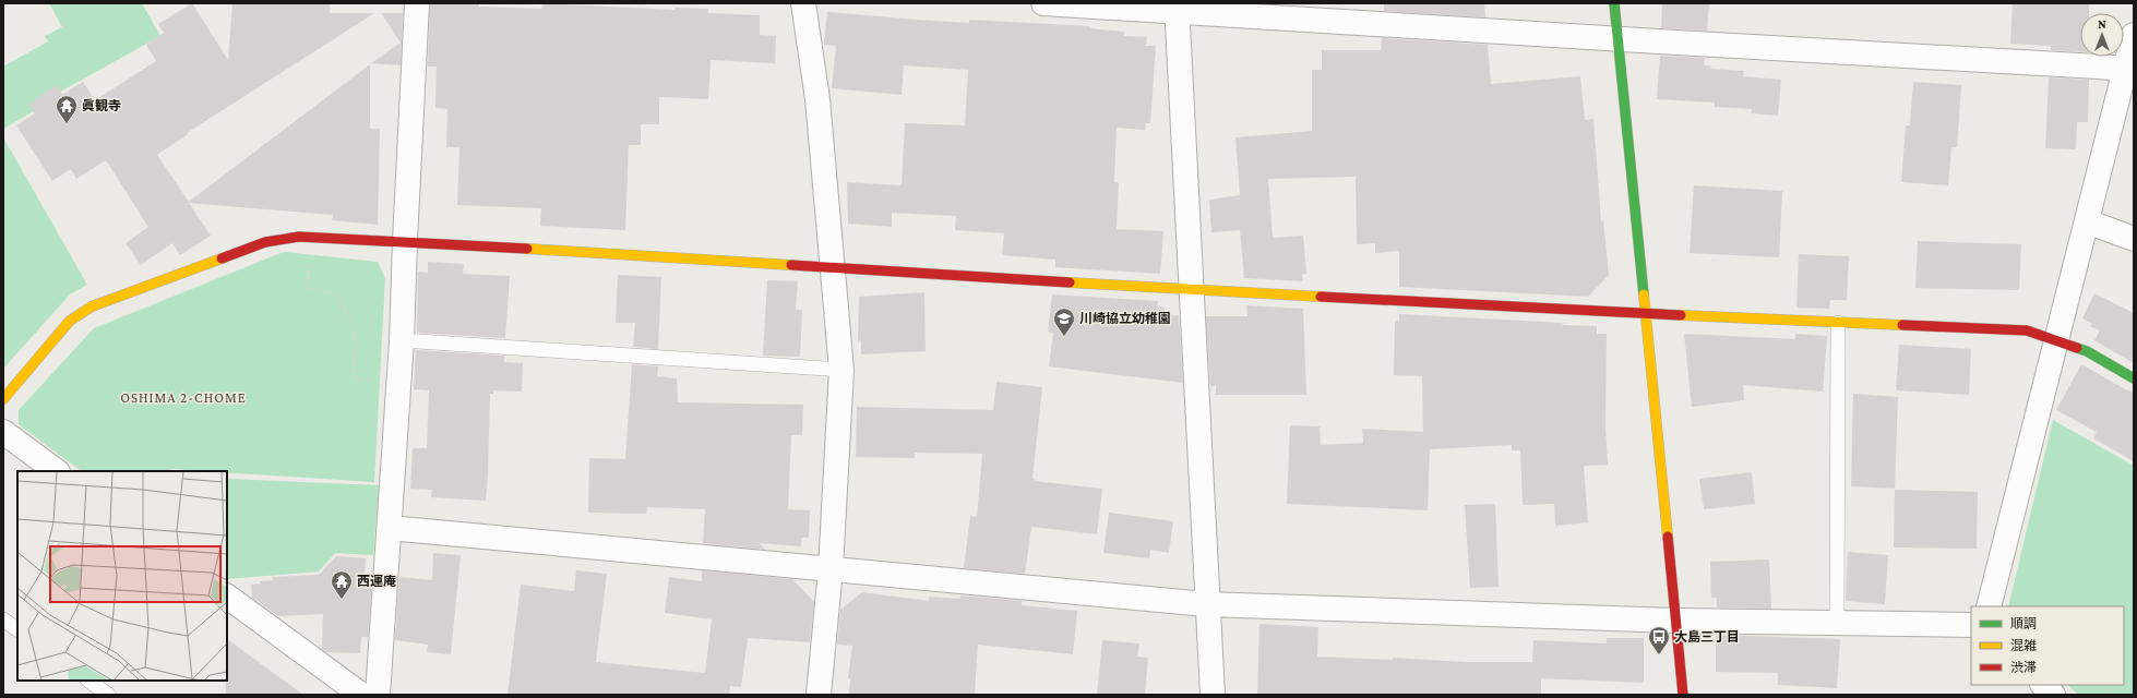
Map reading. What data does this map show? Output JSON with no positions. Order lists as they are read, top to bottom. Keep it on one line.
{"districts":["OSHIMA 2-CHOME"],"places":{"temple":["眞観寺","西運庵"],"school or university":["川崎協立幼稚園"],"bus stop":["大島三丁目"]},"legend":["順調","混雑","渋滞"],"north":"top"}
